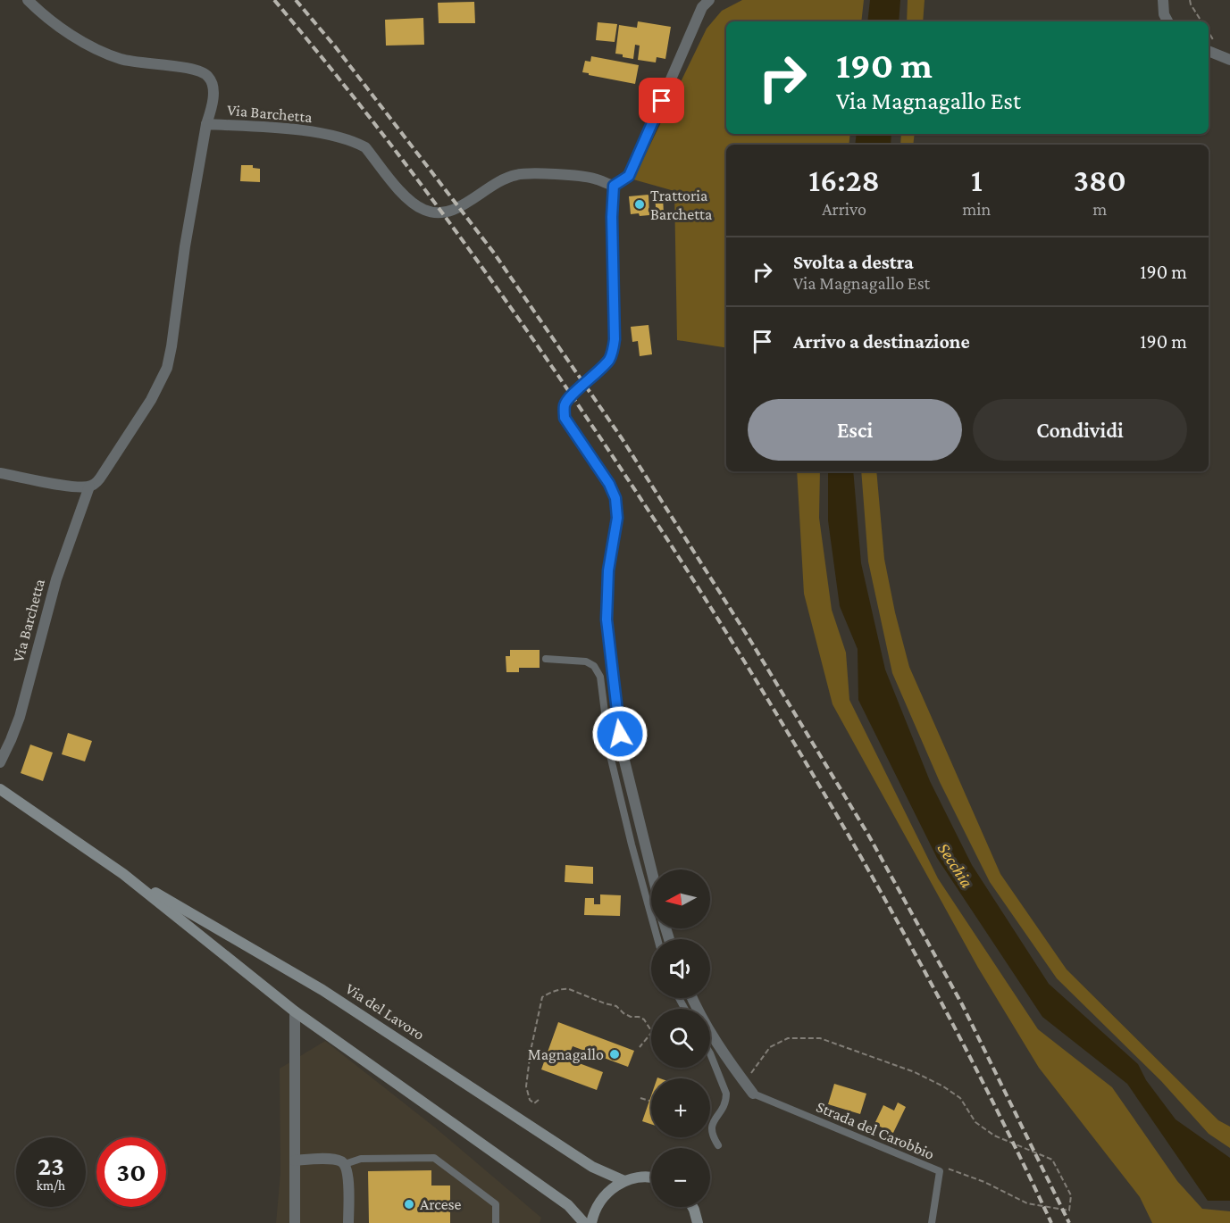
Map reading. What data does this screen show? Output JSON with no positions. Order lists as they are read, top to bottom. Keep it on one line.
{"streets":{"main road":["Via del Lavoro"],"street":["Via Barchetta"],"lane":["Strada del Carobbio"]},"water":["Secchia"],"places":["Trattoria Barchetta","Magnagallo","Arcese"],"north":"left","page":{"turn":["190 m","Via Magnagallo Est"],"eta":["16:28","Arrivo","1","min","380","m"],"list":[{"name":"Svolta a destra","note":"Via Magnagallo Est","value":"190 m"},{"name":"Arrivo a destinazione","value":"190 m"}],"buttons":["Esci","Condividi"],"map_buttons":["+","−"],"speed":"23 km/h","limit":"30"}}
